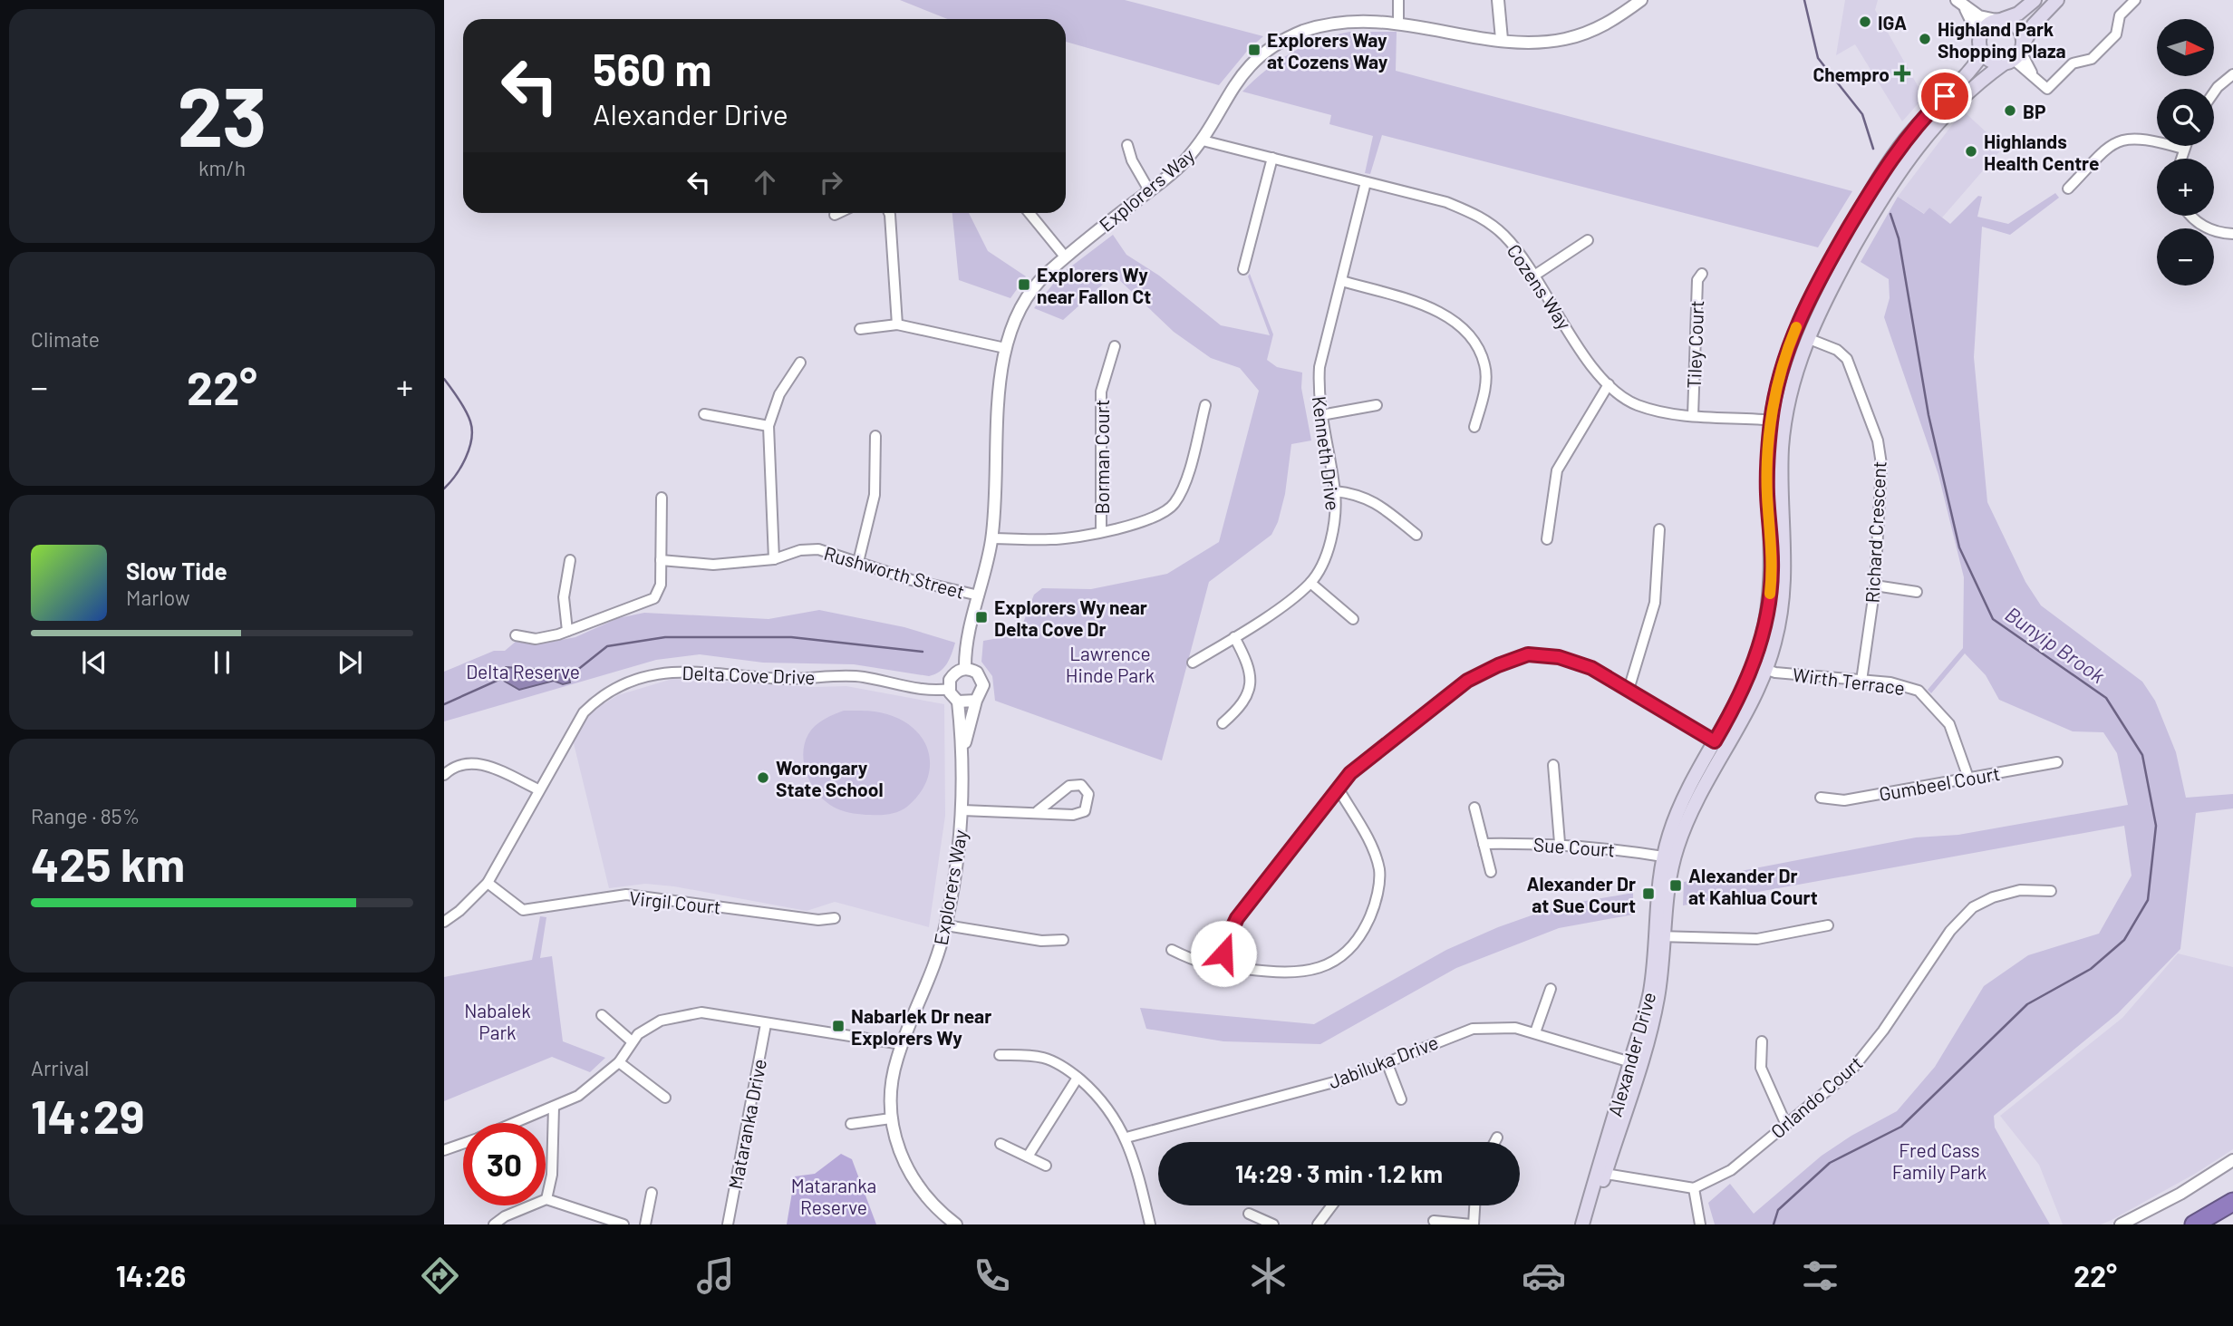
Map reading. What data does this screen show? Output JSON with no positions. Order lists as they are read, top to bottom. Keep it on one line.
{"streets":{"main road":["Alexander Drive"],"street":["Explorers Way","Cozens Way","Tiley Court","Kenneth Drive","Borman Court","Richard Crescent","Rushworth Street","Delta Cove Drive","Wirth Terrace","Gumbeel Court","Sue Court","Virgil Court","Jabiluka Drive","Orlando Court","Mataranka Drive"]},"crossings":[["Explorers Way","Cozens Way"],["Explorers Way","Rushworth Street"],["Explorers Way","Delta Cove Drive"],["Cozens Way","Tiley Court"],["Cozens Way","Kenneth Drive"],["Cozens Way","Alexander Drive"],["Richard Crescent","Wirth Terrace"],["Richard Crescent","Alexander Drive"],["Delta Cove Drive","Virgil Court"],["Wirth Terrace","Gumbeel Court"],["Wirth Terrace","Alexander Drive"],["Sue Court","Alexander Drive"],["Alexander Drive","Jabiluka Drive"]],"water":["Bunyip Brook"],"parks":["Lawrence Hinde Park","Delta Reserve","Nabalek Park","Fred Cass Family Park","Mataranka Reserve"],"places":{"other":["IGA","Highland Park Shopping Plaza","BP","Highlands Health Centre","Worongary State School"],"transit":["Explorers Way at Cozens Way","Explorers Wy near Fallon Ct","Explorers Wy near Delta Cove Dr","Alexander Dr at Kahlua Court","Alexander Dr at Sue Court","Nabarlek Dr near Explorers Wy"],"health":["Chempro"]},"north":"right","page":{"tile":[["23","km/h"],"Climate",["Range · 85%","425 km"],["Arrival","14:29"]],"map_buttons":["+","−"],"turn":["560 m","Alexander Drive"],"heat":["−","22°","+"],"song":["Slow Tide","Marlow"],"limit":"30","trip":"14:29 · 3 min · 1.2 km","tabs":["14:26","22°"]}}
